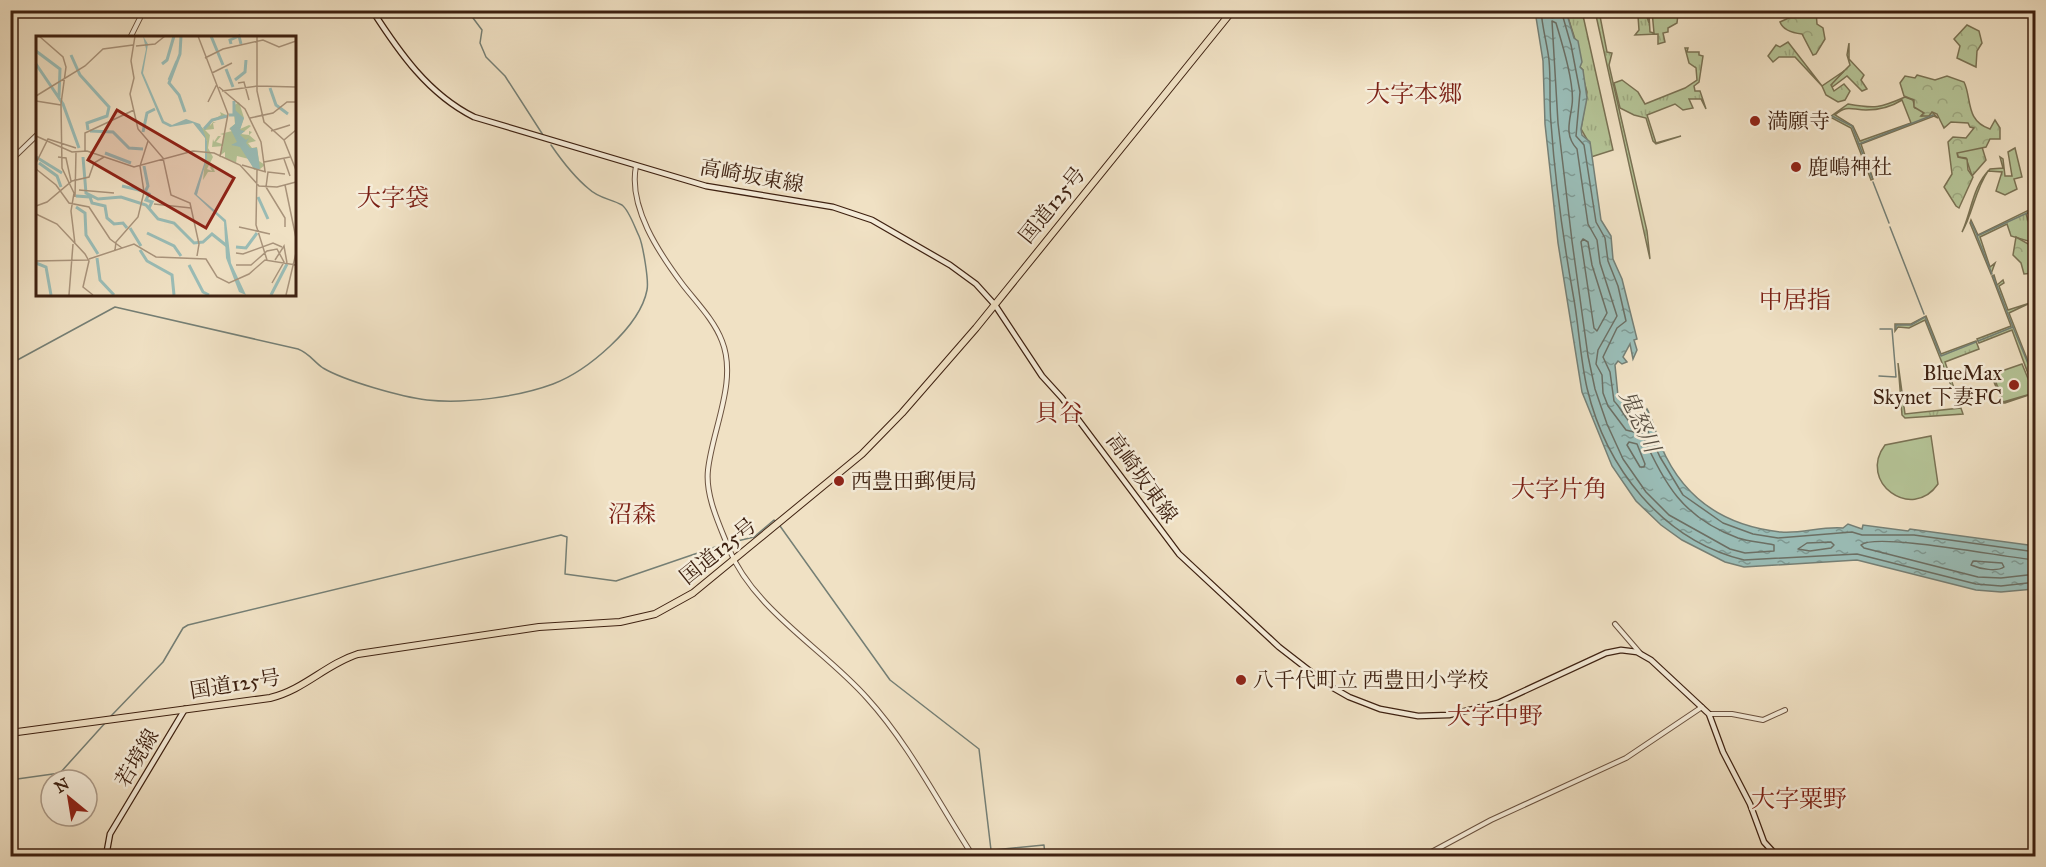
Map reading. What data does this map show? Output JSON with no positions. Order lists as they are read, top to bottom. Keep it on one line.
{"streets":{"highway":["国道125号"],"main road":["高崎坂東線","若境線"]},"crossings":[["高崎坂東線","国道125号"],["国道125号","若境線"]],"districts":["大字本郷","大字袋","中居指","貝谷","大字片角","沼森","大字中野","大字粟野"],"water":["鬼怒川"],"places":["満願寺","鹿嶋神社","BlueMax Skynet下妻FC","西豊田郵便局","八千代町立 西豊田小学校"],"north":"top left"}
